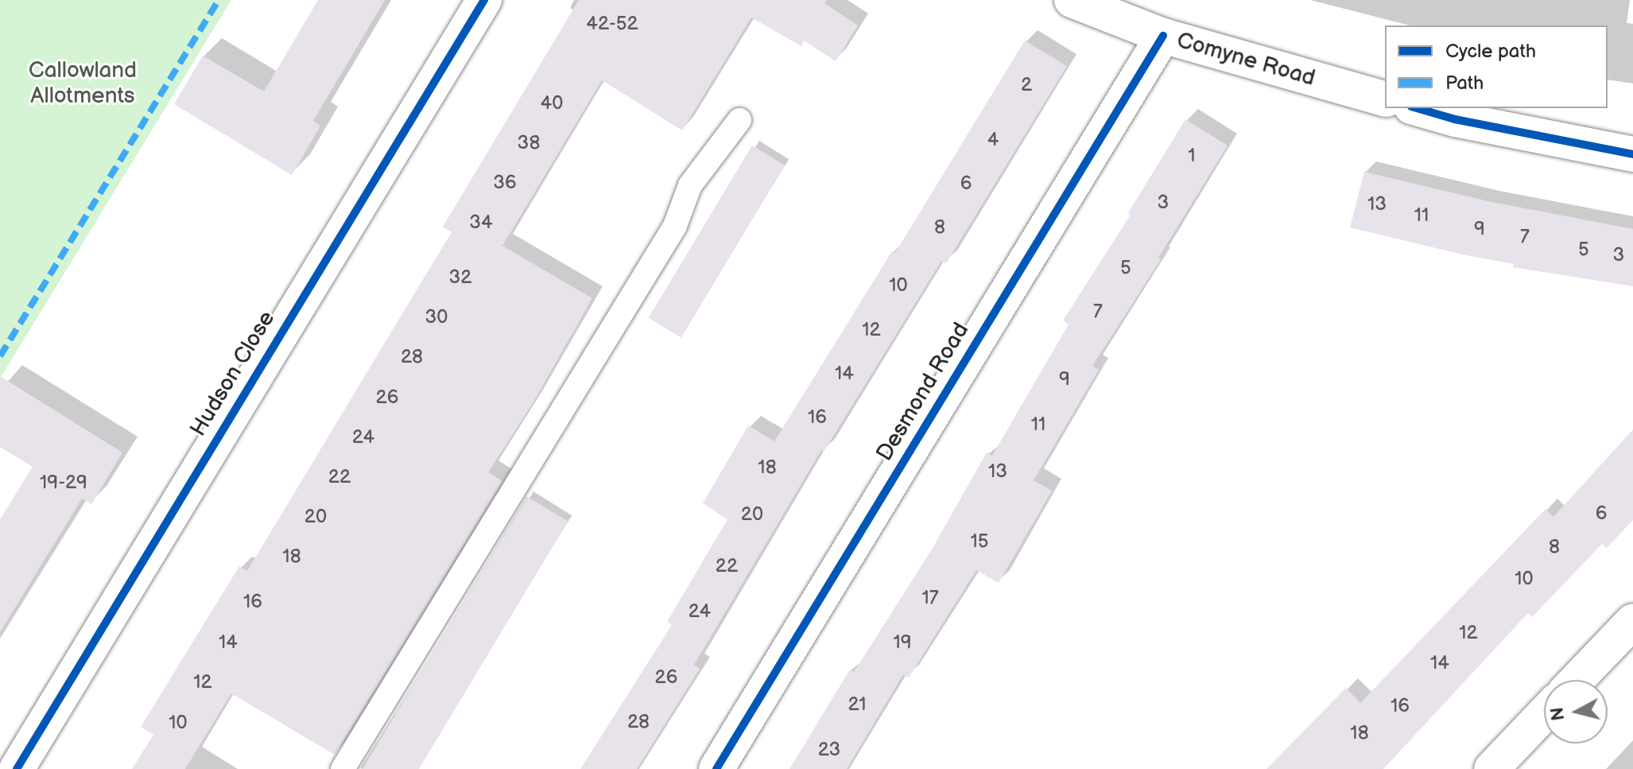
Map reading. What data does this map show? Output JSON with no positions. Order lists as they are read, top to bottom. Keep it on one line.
{"streets":{"street":["Comyne Road","Hudson Close","Desmond Road"]},"crossings":[["Comyne Road","Desmond Road"]],"parks":["Callowland Allotments"],"house_numbers":["42-52","2","40","4","38","1","36","6","3","13","11","34","8","9","7","5","3","5","32","10","7","30","12","28","14","9","26","16","11","24","18","13","22","19-29","6","20","20","15","8","18","22","10","17","16","24","12","14","19","14","26","12","21","16","28","10","18","23"],"legend":["Cycle path","Path"],"north":"left"}
